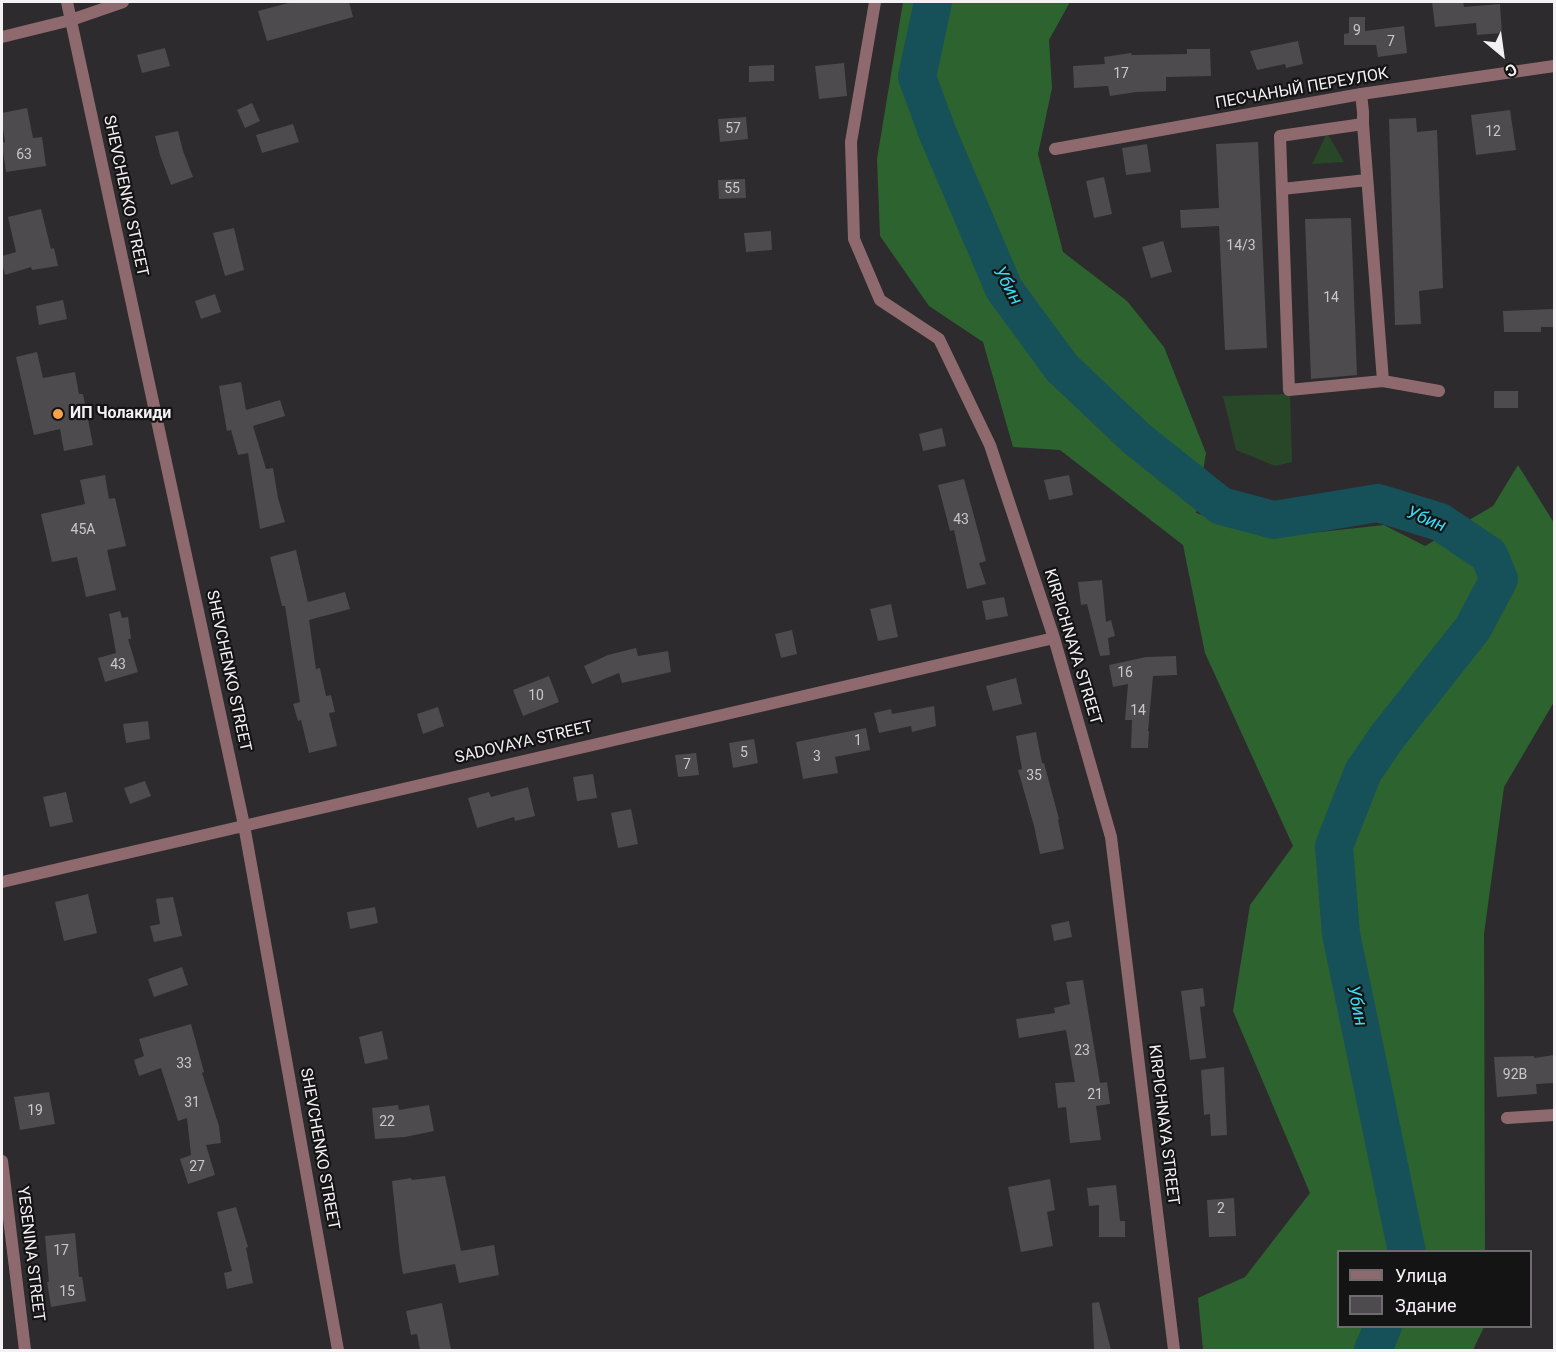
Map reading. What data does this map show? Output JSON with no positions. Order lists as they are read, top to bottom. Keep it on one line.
{"streets":{"street":["ПЕСЧАНЫЙ ПЕРЕУЛОК","SHEVCHENKO STREET","KIRPICHNAYA STREET","SADOVAYA STREET","YESENINA STREET"]},"crossings":[["SHEVCHENKO STREET","SADOVAYA STREET"],["KIRPICHNAYA STREET","SADOVAYA STREET"]],"water":["Убин"],"places":["ИП Чолакиди"],"house_numbers":["9","7","17","57","12","63","55","14/3","14","43","45А","43","16","10","14","1","5","3","7","35","23","33","92В","21","31","19","22","27","2","17","15"],"legend":["Улица","Здание"],"north":"bottom right"}
